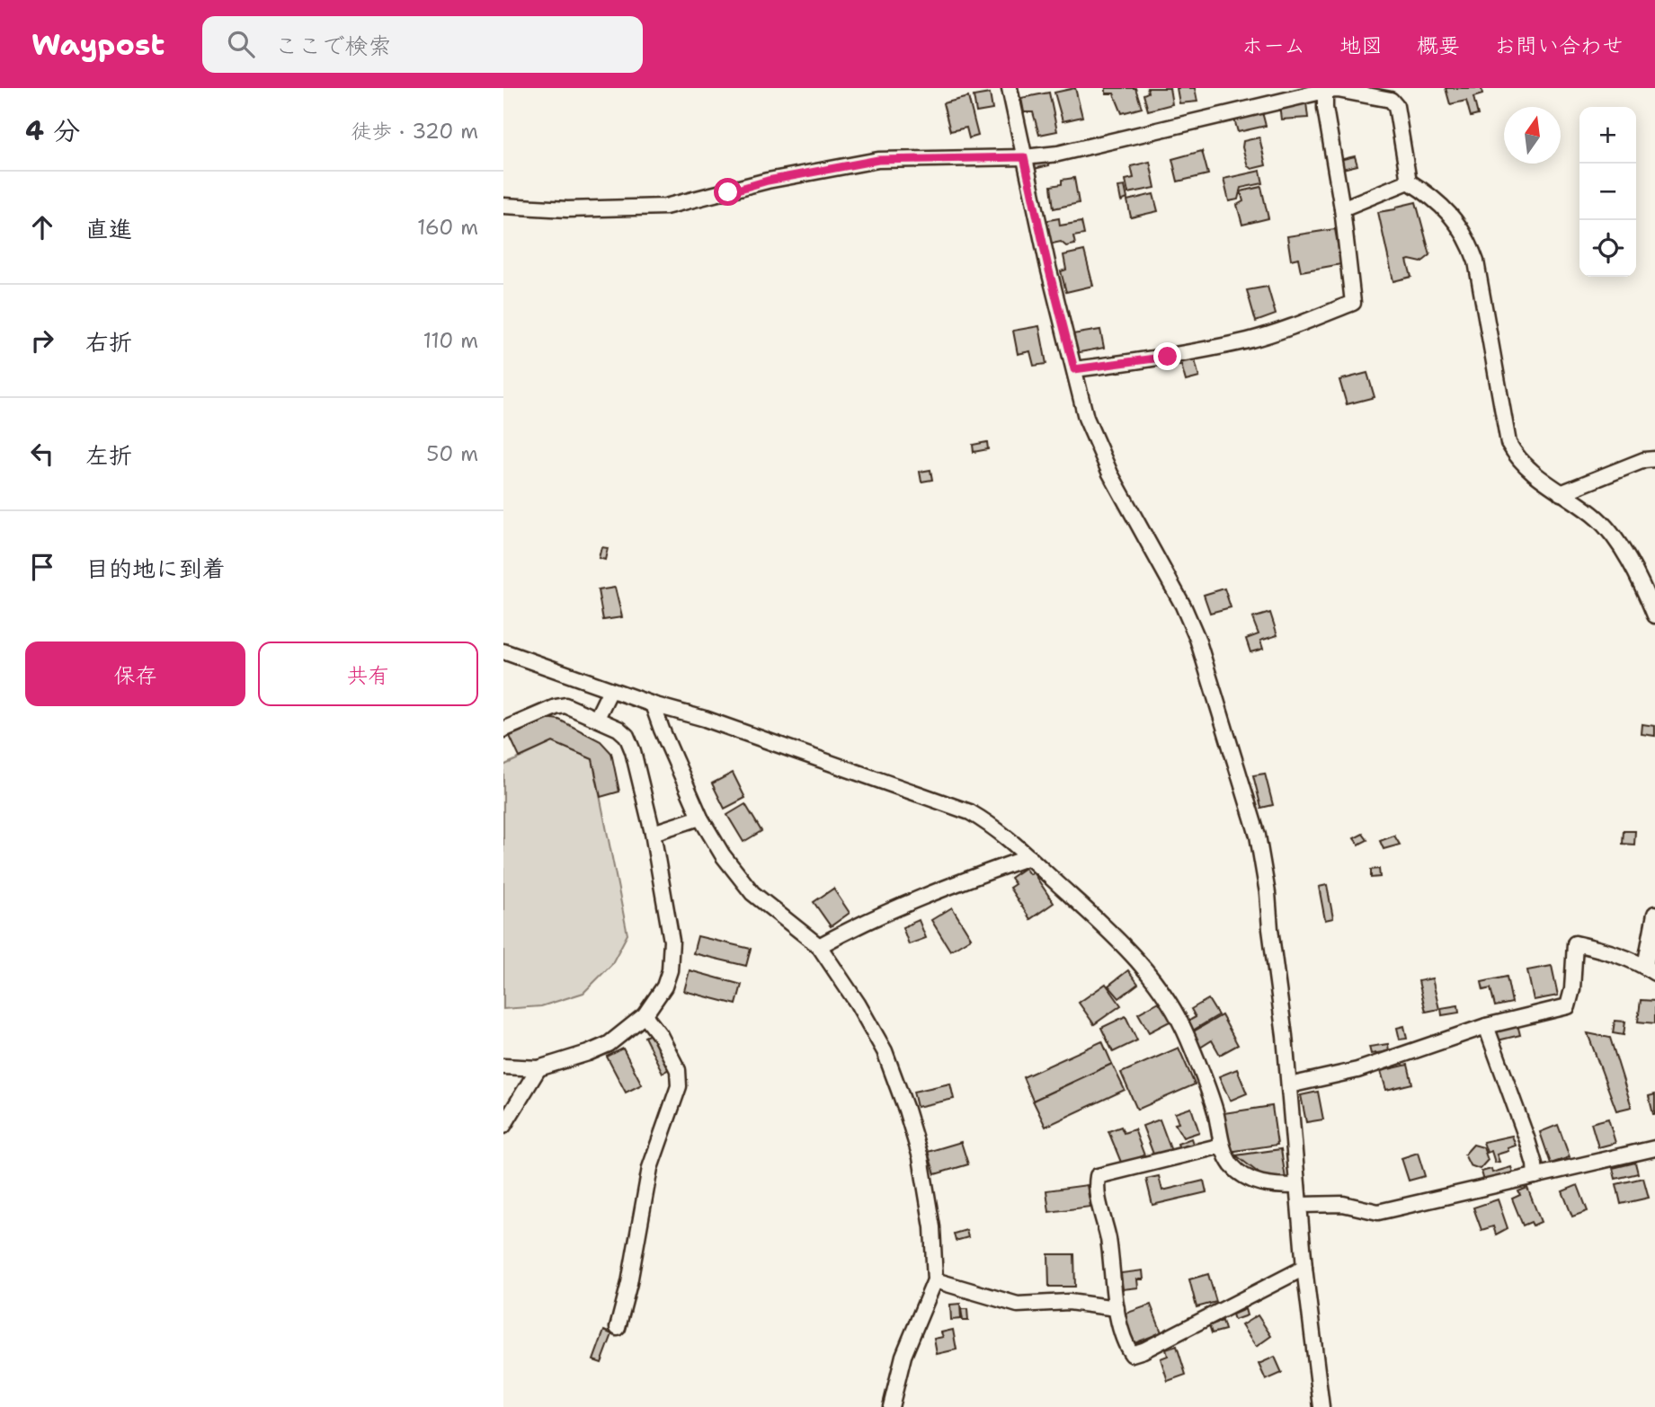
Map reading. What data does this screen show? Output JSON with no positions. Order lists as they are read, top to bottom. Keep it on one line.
{"north":"top","page":{"header":"Waypost","search":"ここで検索","nav":["ホーム","地図","概要","お問い合わせ"],"heading":["4 分","徒歩 · 320 m"],"map_buttons":["+","−"],"list":[["直進","160 m"],["右折","110 m"],["左折","50 m"],"目的地に到着"],"buttons":["保存","共有"]}}
